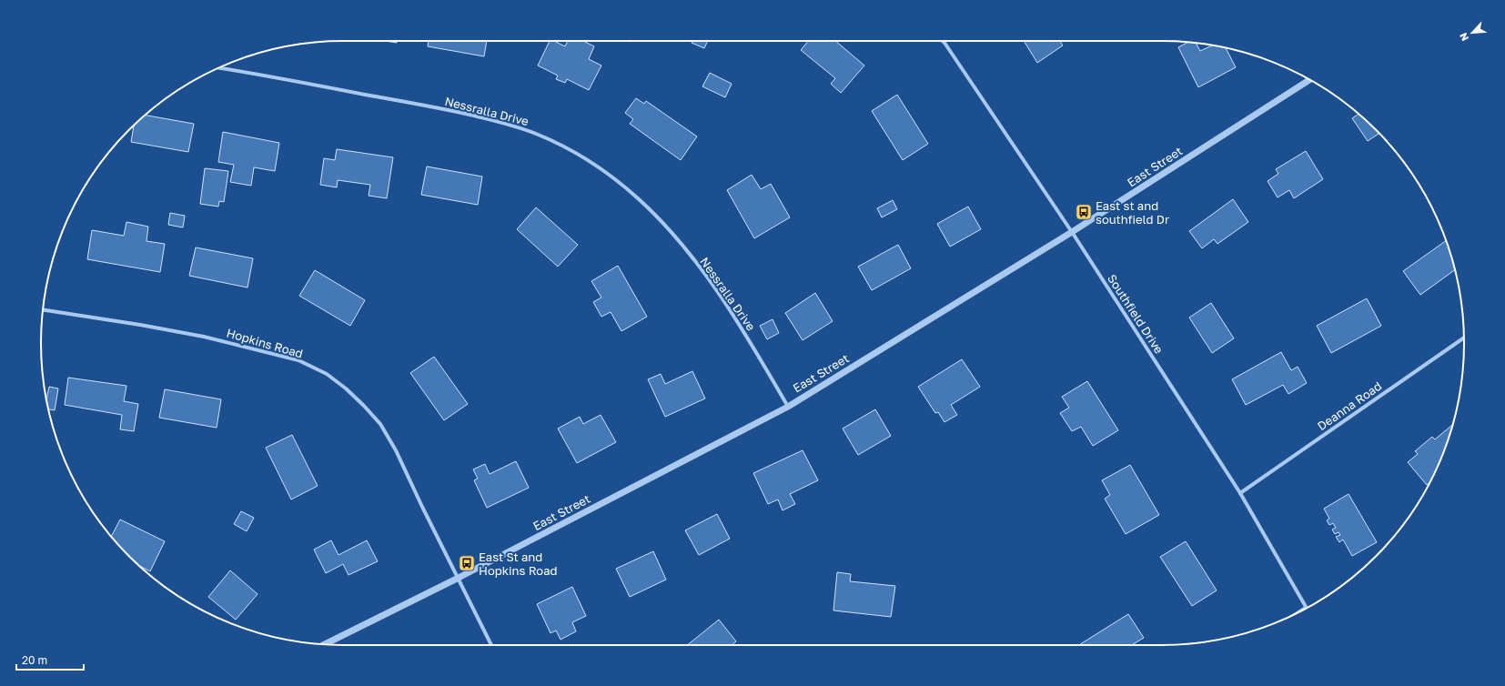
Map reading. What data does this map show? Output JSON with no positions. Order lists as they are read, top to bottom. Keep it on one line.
{"streets":{"street":["Nessralla Drive","East Street","Southfield Drive","Hopkins Road","Deanna Road"]},"crossings":[["Nessralla Drive","East Street"],["East Street","Southfield Drive"],["East Street","Hopkins Road"],["Southfield Drive","Deanna Road"]],"places":{"bus stop":["East st and southfield Dr","East St and Hopkins Road"]},"scale_bar":"20 m","north":"bottom left"}
